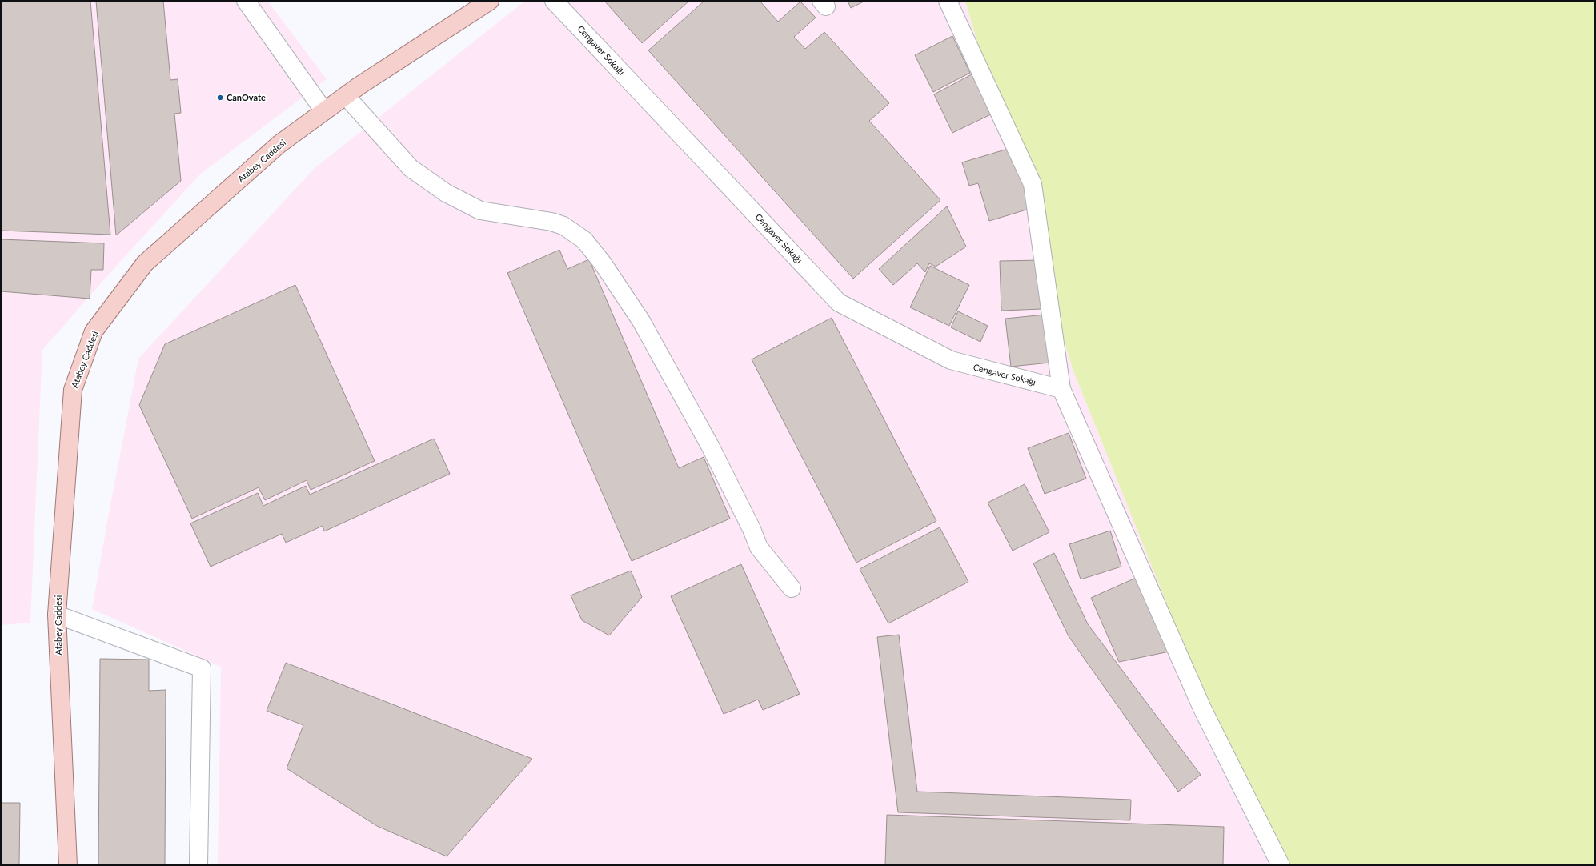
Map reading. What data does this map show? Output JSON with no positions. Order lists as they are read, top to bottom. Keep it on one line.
{"streets":{"main road":["Atabey Caddesi"],"street":["Cengaver Sokağı"]},"places":["CanOvate"]}
